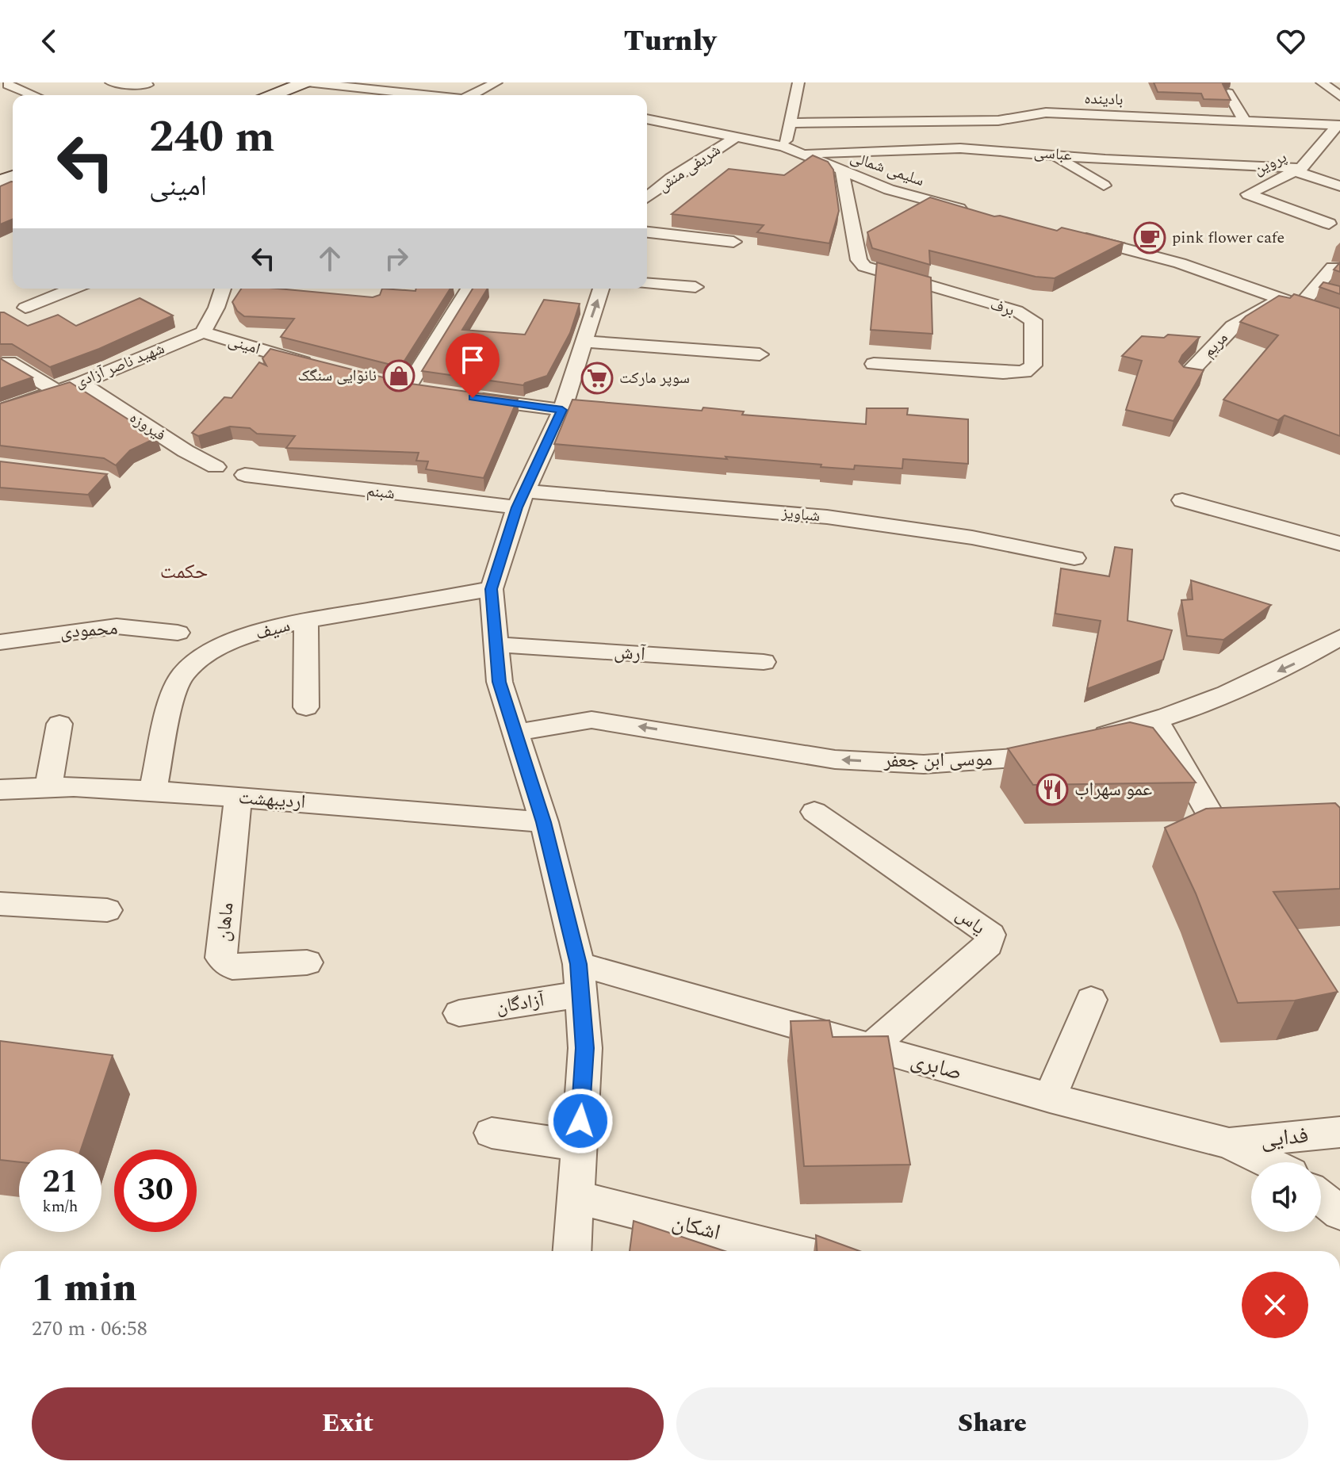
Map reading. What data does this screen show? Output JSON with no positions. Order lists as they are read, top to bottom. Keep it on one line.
{"streets":{"street":["بادینده","عباسی","پروین","شریفی منش","سلیمی شمالی","برف","امینی","مریم","شهید ناصر آزادی","فیروزه","شبنم","شباویز","سیف","محمودی","آرش","موسی ابن جعفر","اردیبهشت","یاس","ماهان","آزادگان","صابری","فدایی","اشکان"]},"crossings":[["بادینده","پروین"],["عباسی","پروین"],["عباسی","سلیمی شمالی"],["شریفی منش","سلیمی شمالی"],["سلیمی شمالی","برف"],["امینی","شهید ناصر آزادی"],["شهید ناصر آزادی","فیروزه"],["شبنم","شباویز"],["سیف","اردیبهشت"],["اردیبهشت","ماهان"],["یاس","صابری"],["آزادگان","صابری"],["صابری","فدایی"]],"one_way":["موسی ابن جعفر"],"districts":["حکمت"],"places":{"cafe":["pink flower cafe"],"shop":["نانوایی سنگک"],"supermarket":["سوپر مارکت"],"restaurant":["عمو سهراب"]},"page":{"header":"Turnly","turn":["240 m","امینی"],"speed":"21 km/h","limit":"30","heading":["1 min","270 m · 06:58"],"buttons":["Exit","Share"]}}
